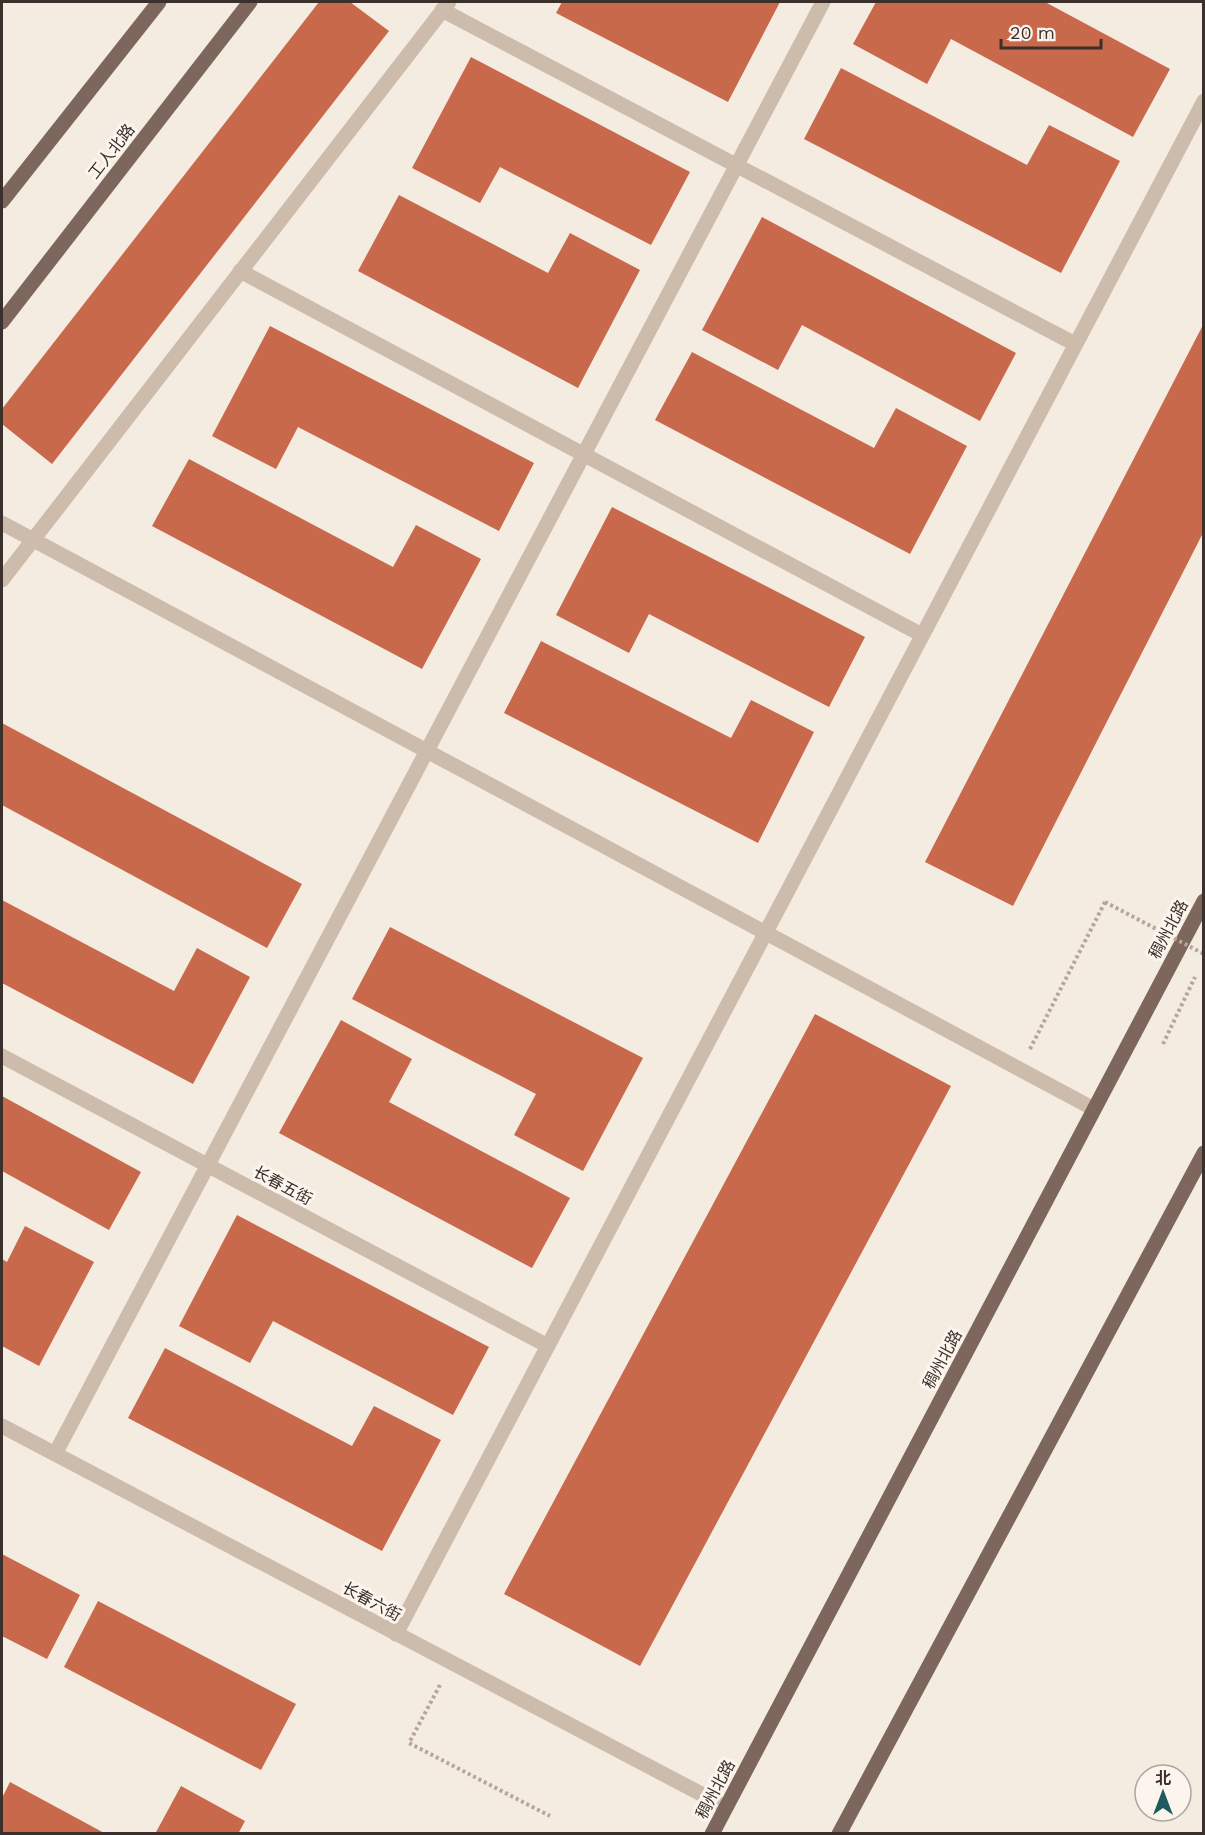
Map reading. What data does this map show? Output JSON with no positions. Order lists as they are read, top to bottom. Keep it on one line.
{"streets":{"main road":["工人北路","稠州北路"],"street":["长春五街","长春六街"]},"crossings":[["稠州北路","长春六街"]],"scale_bar":"20 m","north":"top"}
